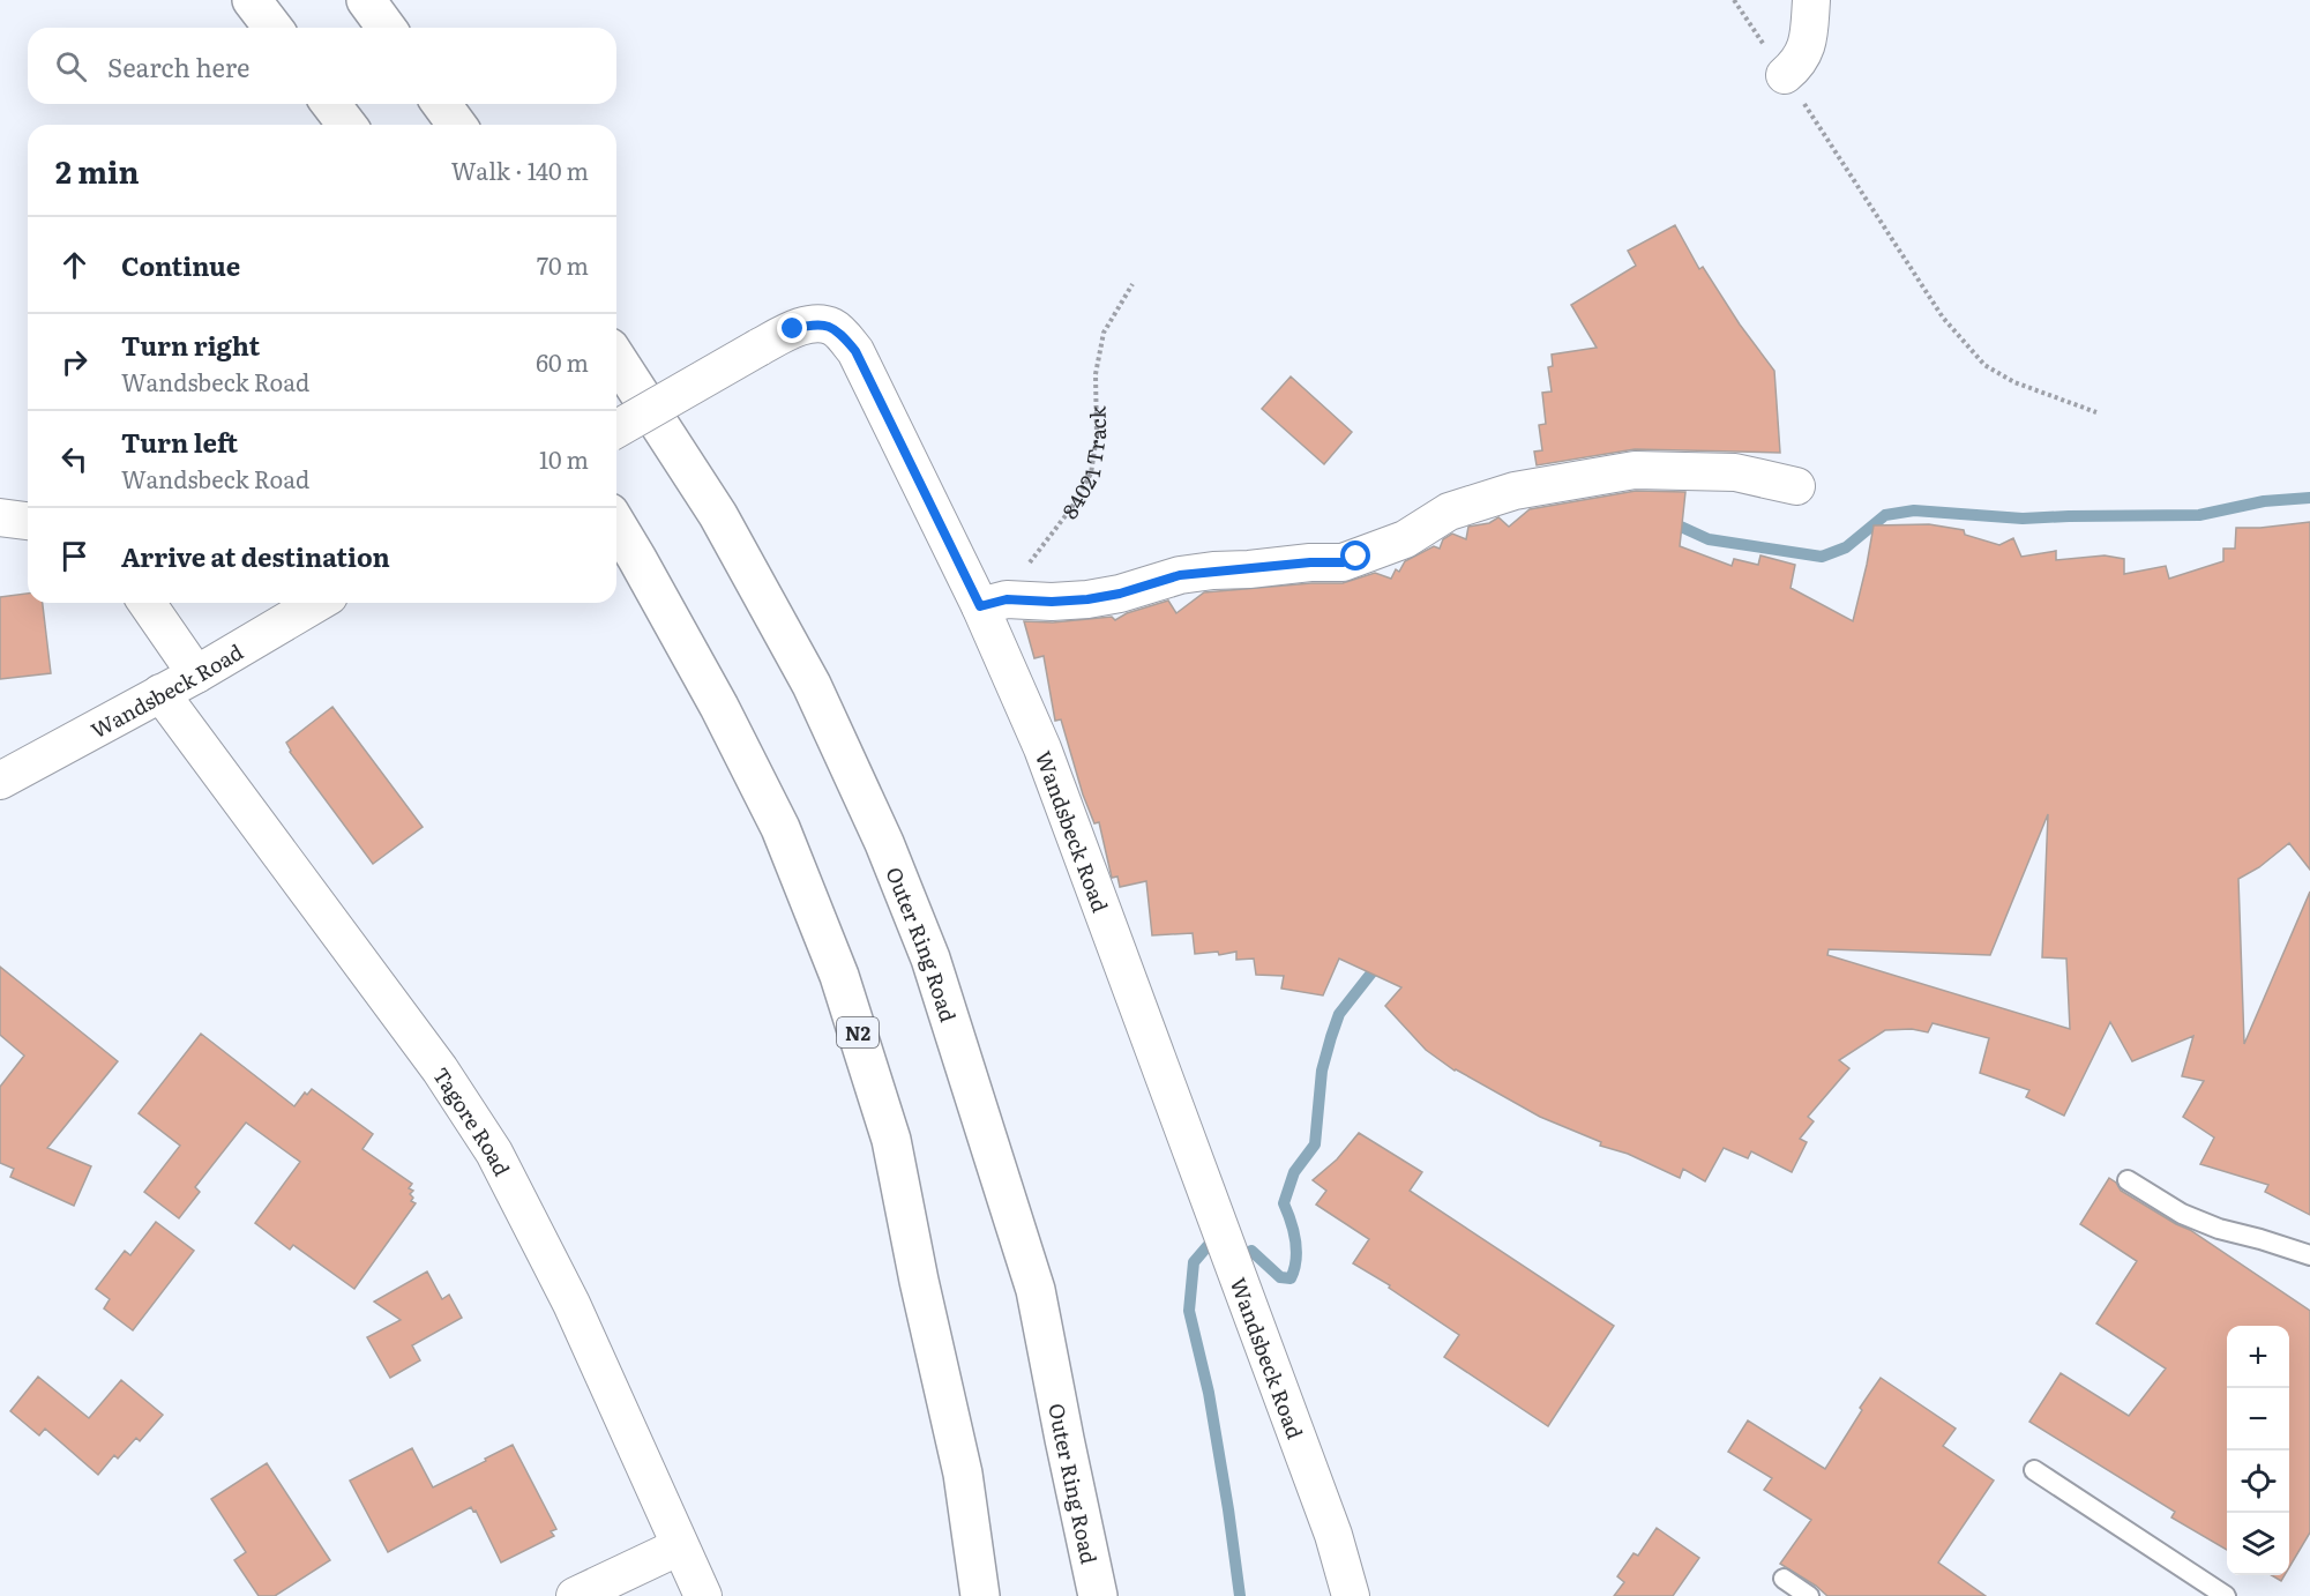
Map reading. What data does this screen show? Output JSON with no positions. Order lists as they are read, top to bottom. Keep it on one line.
{"streets":{"highway":["Outer Ring Road","N2"],"street":["Wandsbeck Road","Tagore Road"],"path":["84021 Track"]},"crossings":[["84021 Track","Wandsbeck Road"],["Wandsbeck Road","Tagore Road"]],"page":{"search":"Search here","heading":["2 min","Walk · 140 m"],"list":[["Continue","70 m"],["Turn right","Wandsbeck Road","60 m"],["Turn left","Wandsbeck Road","10 m"],"Arrive at destination"],"map_buttons":["+","−"]}}
